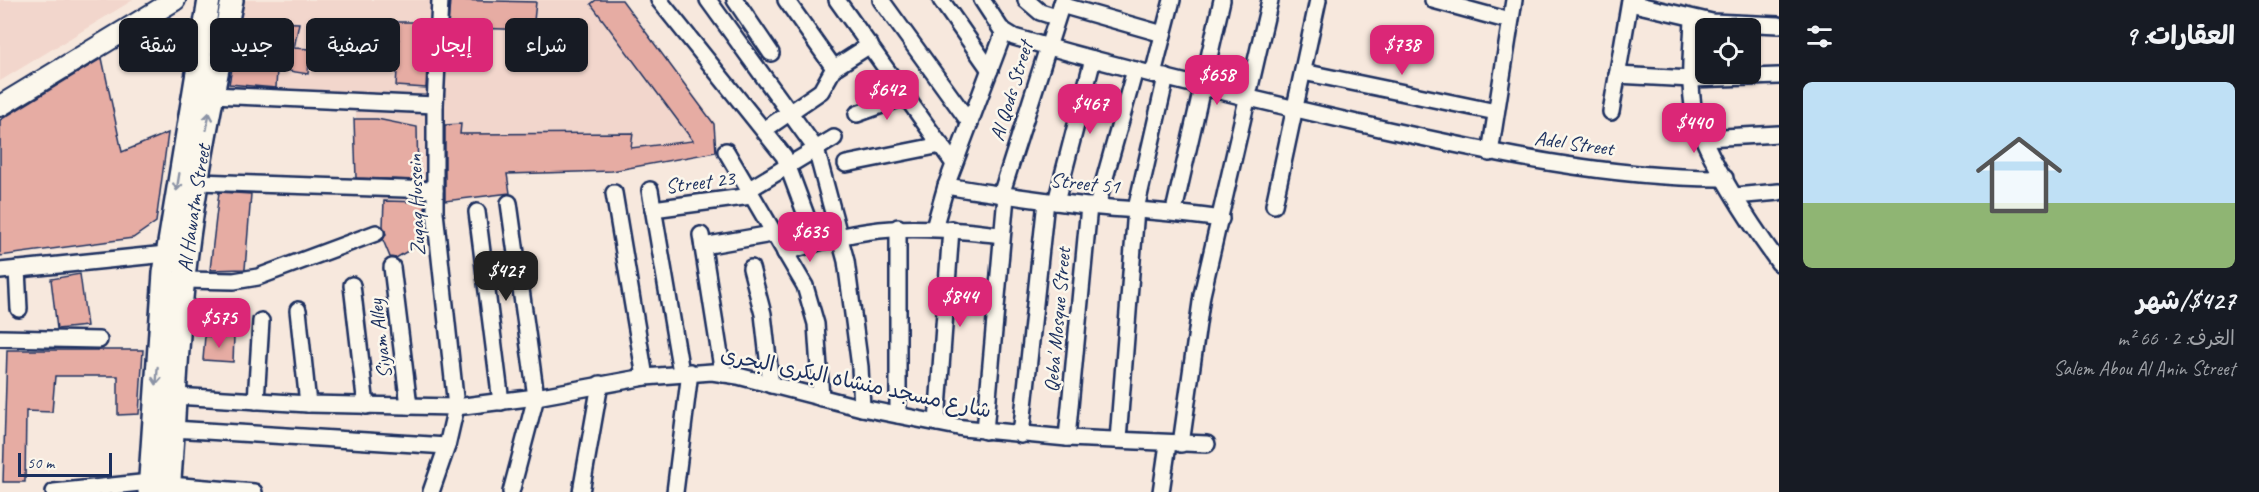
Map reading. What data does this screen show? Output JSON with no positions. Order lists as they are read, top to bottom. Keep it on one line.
{"streets":{"main road":["Al Hawatm Street"],"street":["Al Qods Street","Adel Street","Street 23","Street 51","Zuqaq Hussein","Qeba' Mosque Street","Siyam Alley","شارع مسجد منشاه البكرى البحرى"]},"crossings":[["Al Qods Street","Adel Street"],["Al Qods Street","Street 51"],["Al Qods Street","شارع مسجد منشاه البكرى البحرى"],["Adel Street","Qeba' Mosque Street"],["Street 51","Qeba' Mosque Street"],["Zuqaq Hussein","شارع مسجد منشاه البكرى البحرى"],["Al Hawatm Street","شارع مسجد منشاه البكرى البحرى"],["Qeba' Mosque Street","شارع مسجد منشاه البكرى البحرى"],["Siyam Alley","شارع مسجد منشاه البكرى البحرى"]],"scale_bar":"50 m","page":{"heading":"العقارات: 9","chip":["شراء","إيجار","تصفية","جديد","شقة"],"price":["$738","$658","$642","$467","$440","$635","$427","$844","$575"],"list":[{"name":"$427/شهر","note":"الغرف: 2 · 66 m² · Salem Abou Al Anin Street"}],"scale":"50 m"}}
